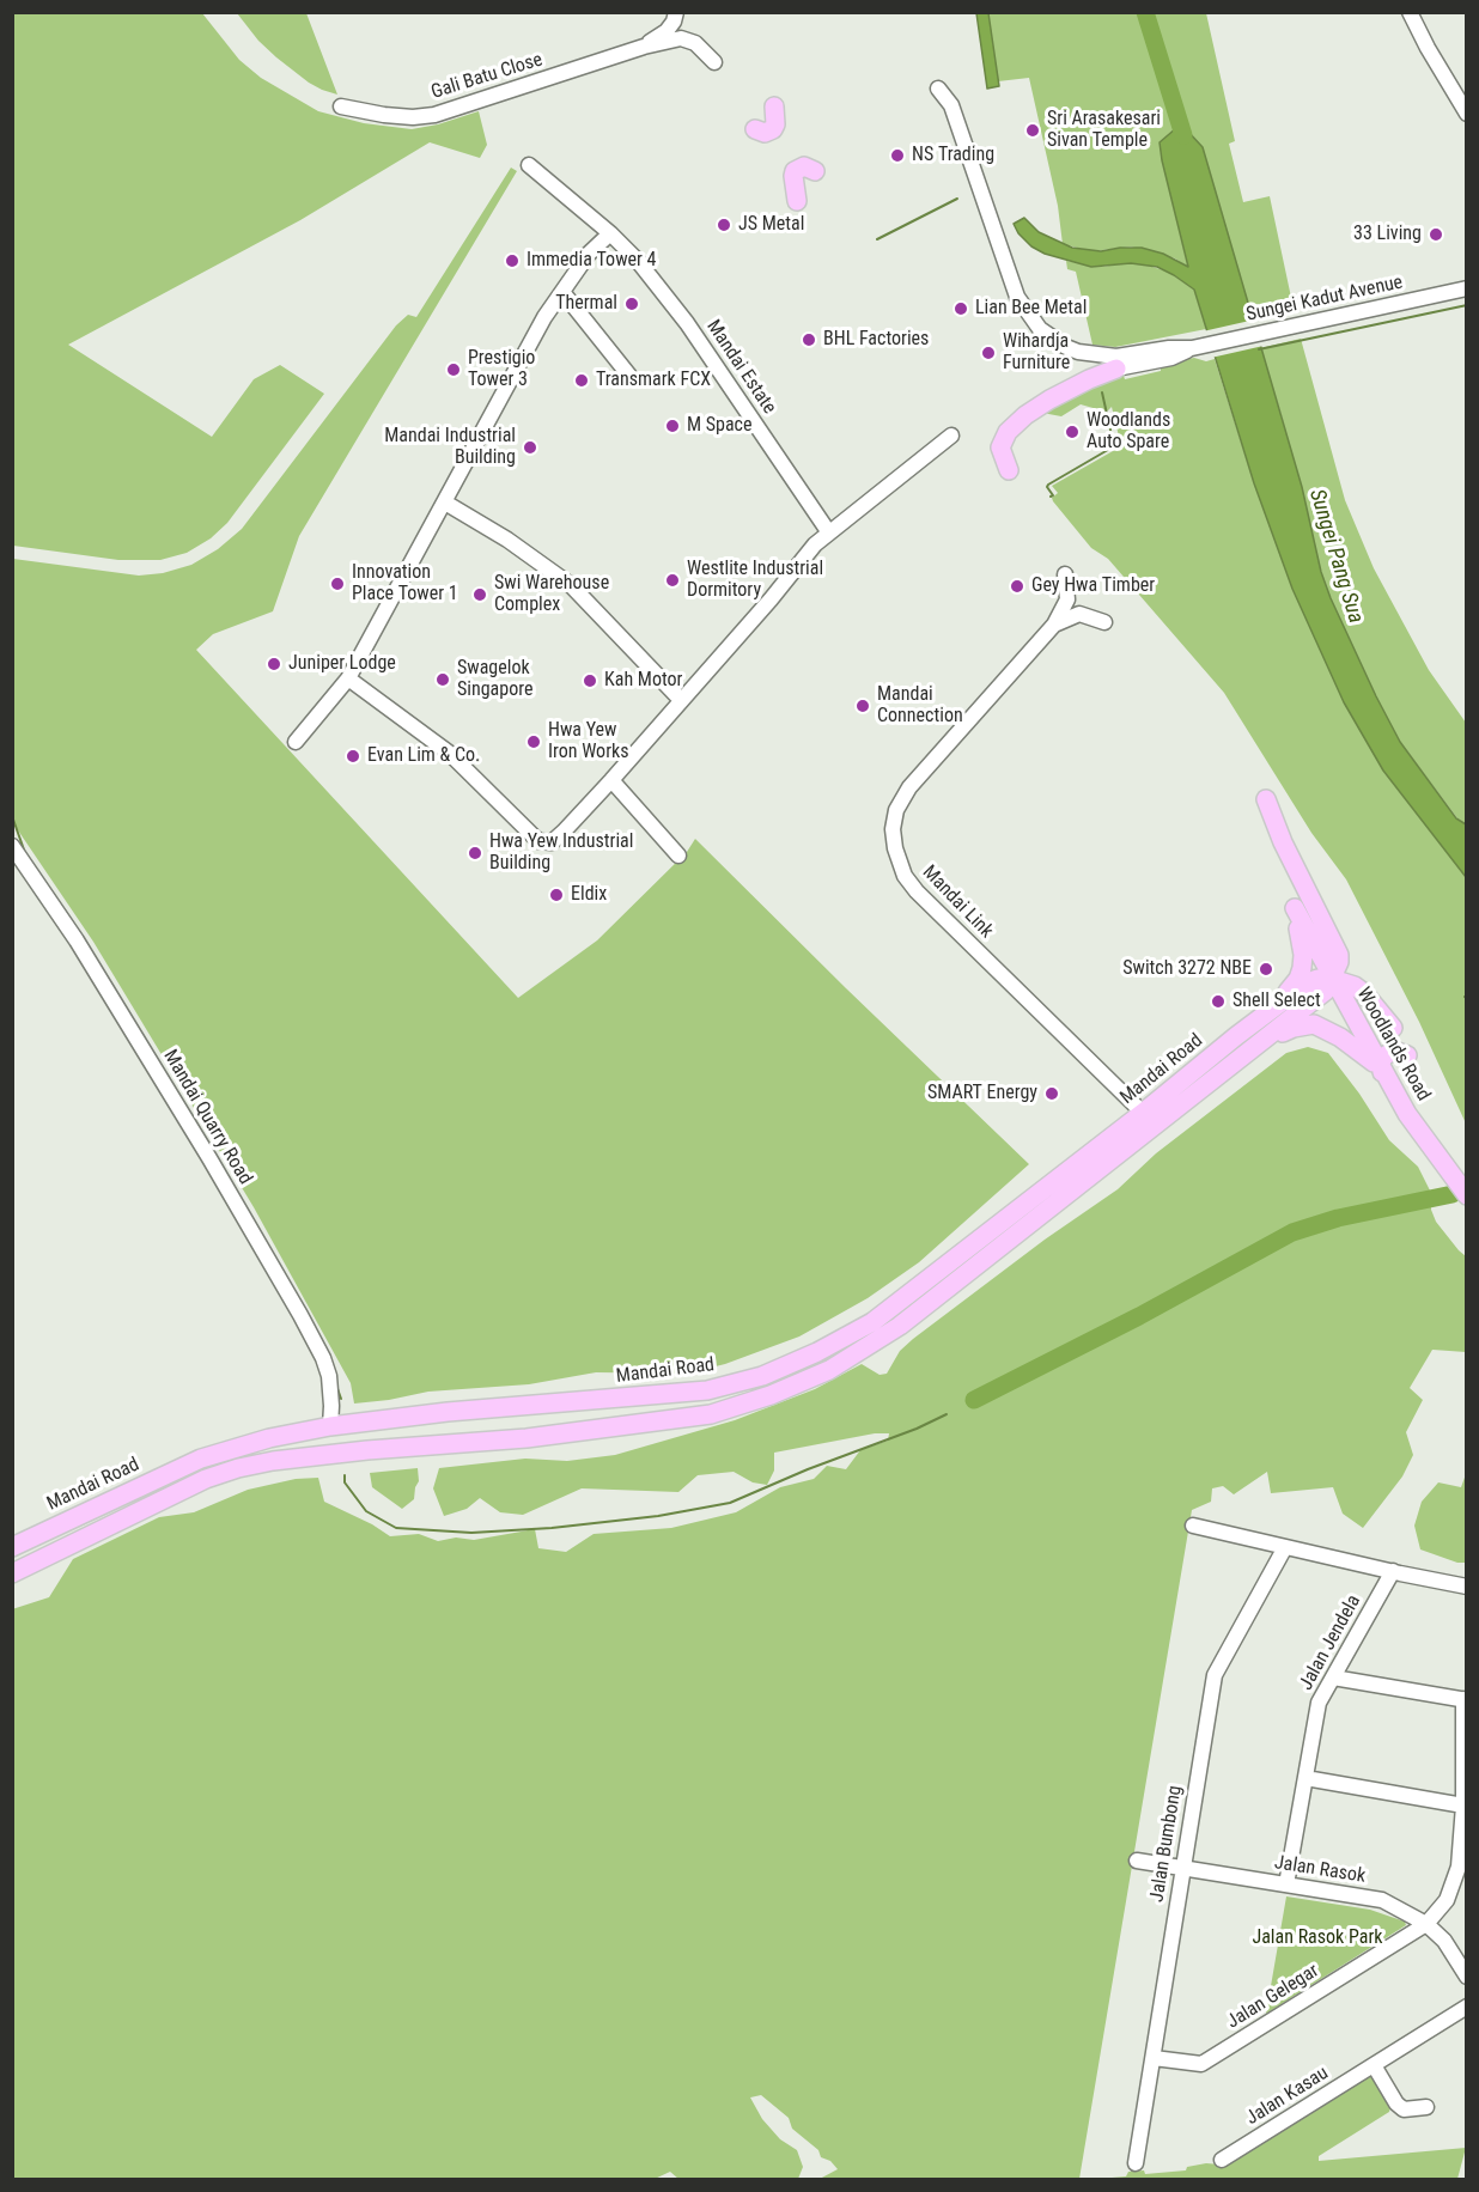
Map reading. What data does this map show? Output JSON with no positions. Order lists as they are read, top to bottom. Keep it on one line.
{"streets":{"main road":["Woodlands Road","Mandai Road"],"street":["Gali Batu Close","Sungei Kadut Avenue","Mandai Estate","Mandai Link","Mandai Quarry Road","Jalan Jendela","Jalan Bumbong","Jalan Rasok","Jalan Gelegar","Jalan Kasau"]},"crossings":[["Mandai Link","Mandai Road"],["Woodlands Road","Mandai Road"],["Mandai Road","Mandai Quarry Road"],["Jalan Jendela","Jalan Rasok"],["Jalan Bumbong","Jalan Rasok"],["Jalan Bumbong","Jalan Gelegar"],["Jalan Rasok","Jalan Gelegar"]],"water":["Sungei Pang Sua"],"parks":["Jalan Rasok Park"],"places":["Sri Arasakesari Sivan Temple","NS Trading","JS Metal","33 Living","Immedia Tower 4","Thermal","Lian Bee Metal","BHL Factories","Wihardja Furniture","Prestigio Tower 3","Transmark FCX","M Space","Woodlands Auto Spare","Mandai Industrial Building","Westlite Industrial Dormitory","Innovation Place Tower 1","Gey Hwa Timber","Swi Warehouse Complex","Juniper Lodge","Swagelok Singapore","Kah Motor","Mandai Connection","Hwa Yew Iron Works","Evan Lim & Co.","Hwa Yew Industrial Building","Eldix","Switch 3272 NBE","Shell Select","SMART Energy"]}
